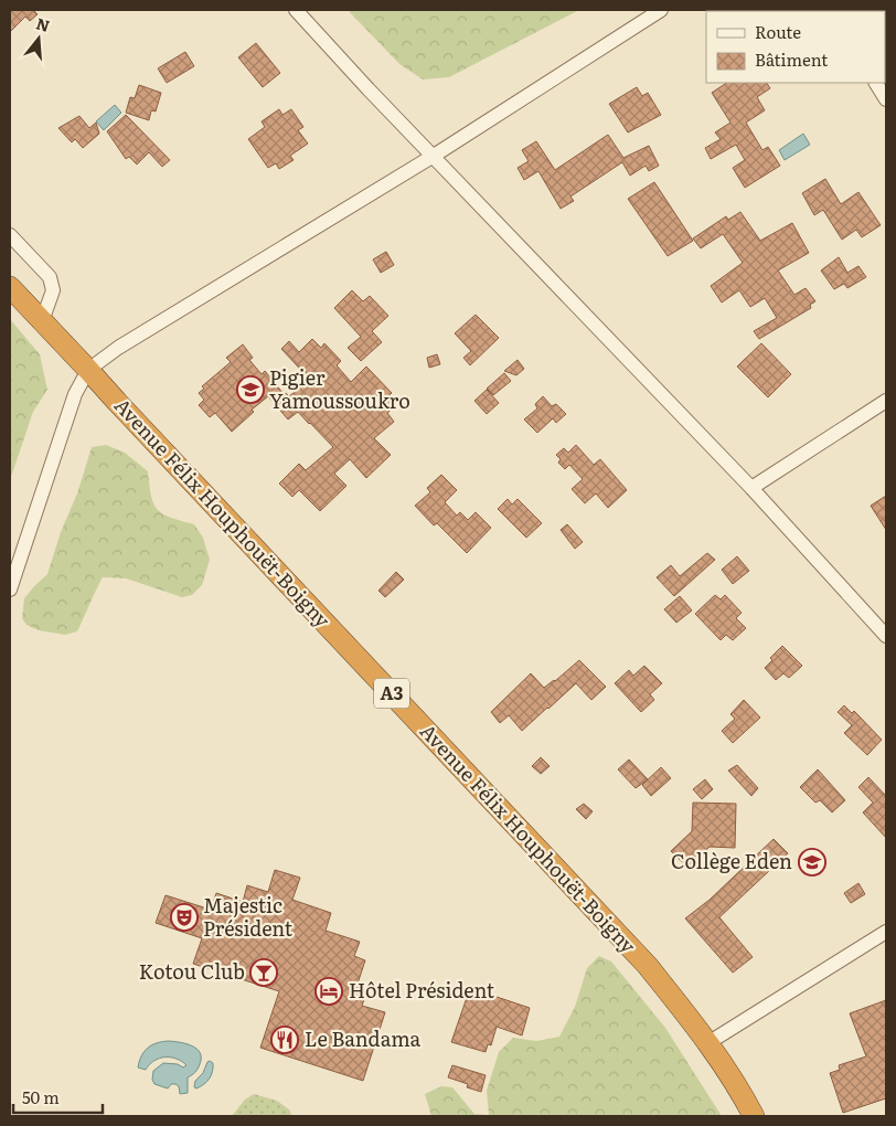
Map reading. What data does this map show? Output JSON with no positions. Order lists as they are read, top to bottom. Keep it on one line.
{"streets":{"highway":["Avenue Félix Houphouët-Boigny","A3"]},"places":{"school or university":["Pigier Yamoussoukro","Collège Eden"],"theatre":["Majestic Président"],"bar":["Kotou Club"],"hotel":["Hôtel Président"],"restaurant":["Le Bandama"]},"legend":["Route","Bâtiment"],"scale_bar":"50 m","north":"top"}
